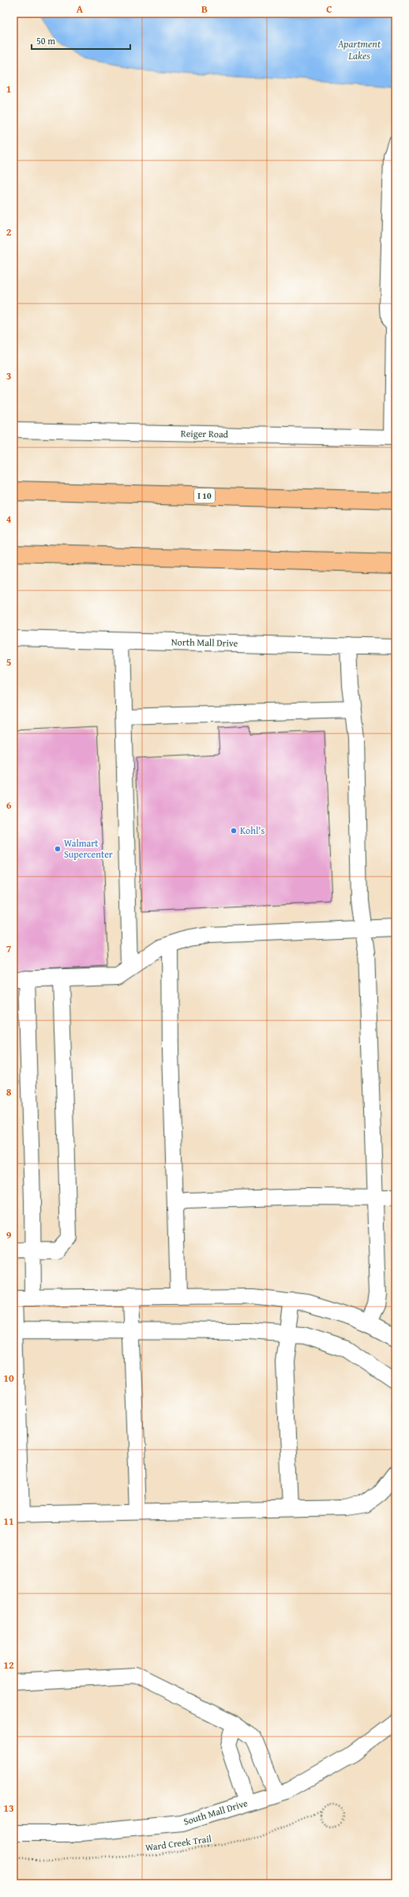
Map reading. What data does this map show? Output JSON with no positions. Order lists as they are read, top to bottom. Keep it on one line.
{"streets":{"highway":["I 10"],"street":["Reiger Road","North Mall Drive","South Mall Drive"],"path":["Ward Creek Trail"]},"water":["Apartment Lakes"],"places":["Kohl's","Walmart Supercenter"],"scale_bar":"50 m","grid":{"columns":["A","B","C"],"rows":["1","2","3","4","5","6","7","8","9","10","11","12","13"]}}
